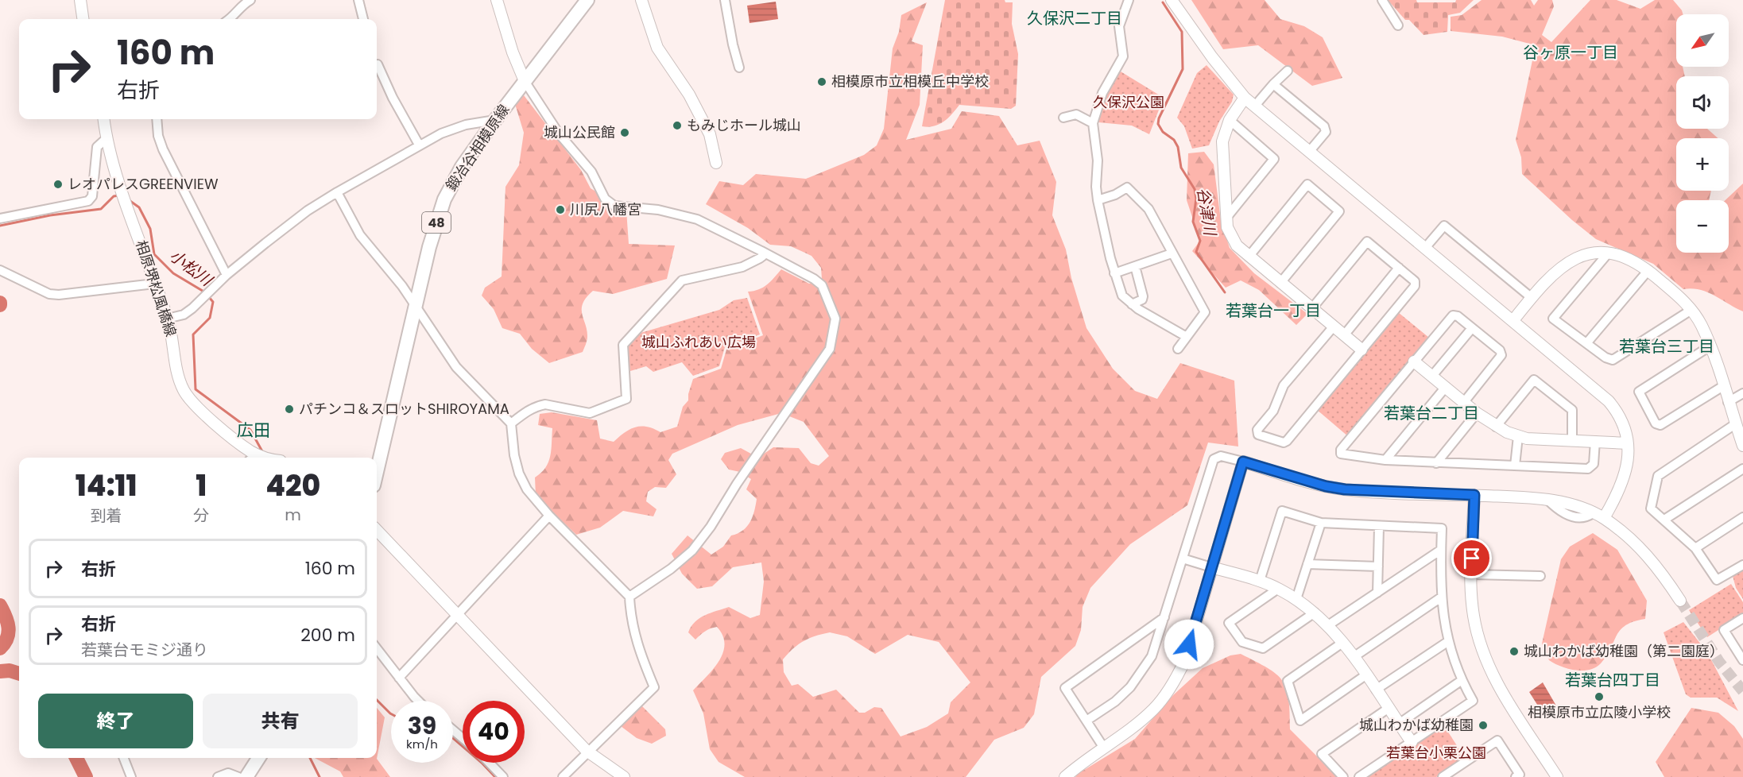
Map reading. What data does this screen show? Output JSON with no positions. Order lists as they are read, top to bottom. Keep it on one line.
{"streets":{"main road":["鍛冶谷相模原線","48"],"street":["相原堺松風橋線"]},"districts":["久保沢二丁目","谷ヶ原一丁目","若葉台一丁目","若葉台三丁目","若葉台二丁目","広田","若葉台四丁目"],"water":["谷津川","小松川"],"parks":["久保沢公園","城山ふれあい広場","若葉台小栗公園"],"places":["相模原市立相模丘中学校","もみじホール城山","城山公民館","レオパレスGREENVIEW","川尻八幡宮","パチンコ＆スロットSHIROYAMA","城山わかば幼稚園（第二園庭）","相模原市立広陵小学校","城山わかば幼稚園"],"north":"bottom left","page":{"map_buttons":["+","−"],"turn":["160 m","右折"],"eta":["14:11","到着","1","分","420","m"],"list":[{"name":"右折","value":"160 m"},{"name":"右折","note":"若葉台モミジ通り","value":"200 m"}],"buttons":["終了","共有"],"speed":"39 km/h","limit":"40"}}
